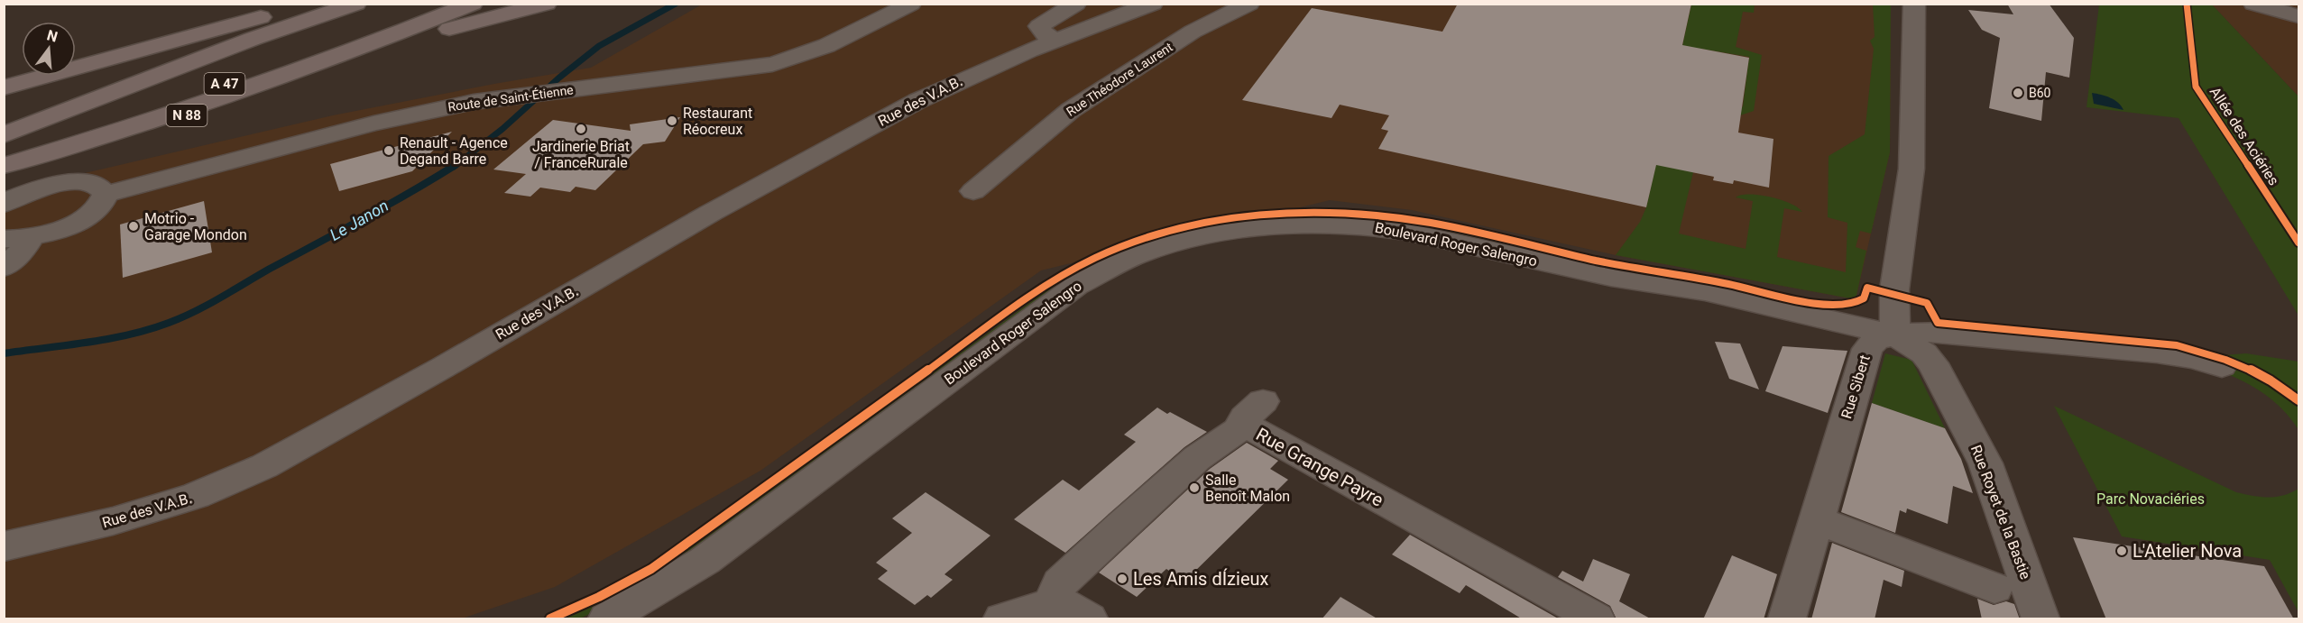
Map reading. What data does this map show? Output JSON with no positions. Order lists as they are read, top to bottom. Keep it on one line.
{"streets":{"highway":["A 47","N 88"],"street":["Rue Théodore Laurent","Route de Saint-Étienne","Rue des V.A.B.","Boulevard Roger Salengro","Rue Sibert","Rue Grange Payre","Rue Royet de la Bastie"],"cycle path":["Allée des Aciéries"]},"crossings":[["A 47","N 88"],["Boulevard Roger Salengro","Rue Sibert"],["Boulevard Roger Salengro","Rue Royet de la Bastie"],["Rue Sibert","Rue Royet de la Bastie"]],"water":["Le Janon"],"parks":["Parc Novaciéries"],"places":["B60","Restaurant Réocreux","Jardinerie Briat / FranceRurale","Renault - Agence Degand Barre","Motrio - Garage Mondon","Salle Benoît Malon","L'Atelier Nova","Les Amis dÍzieux"],"north":"top"}
